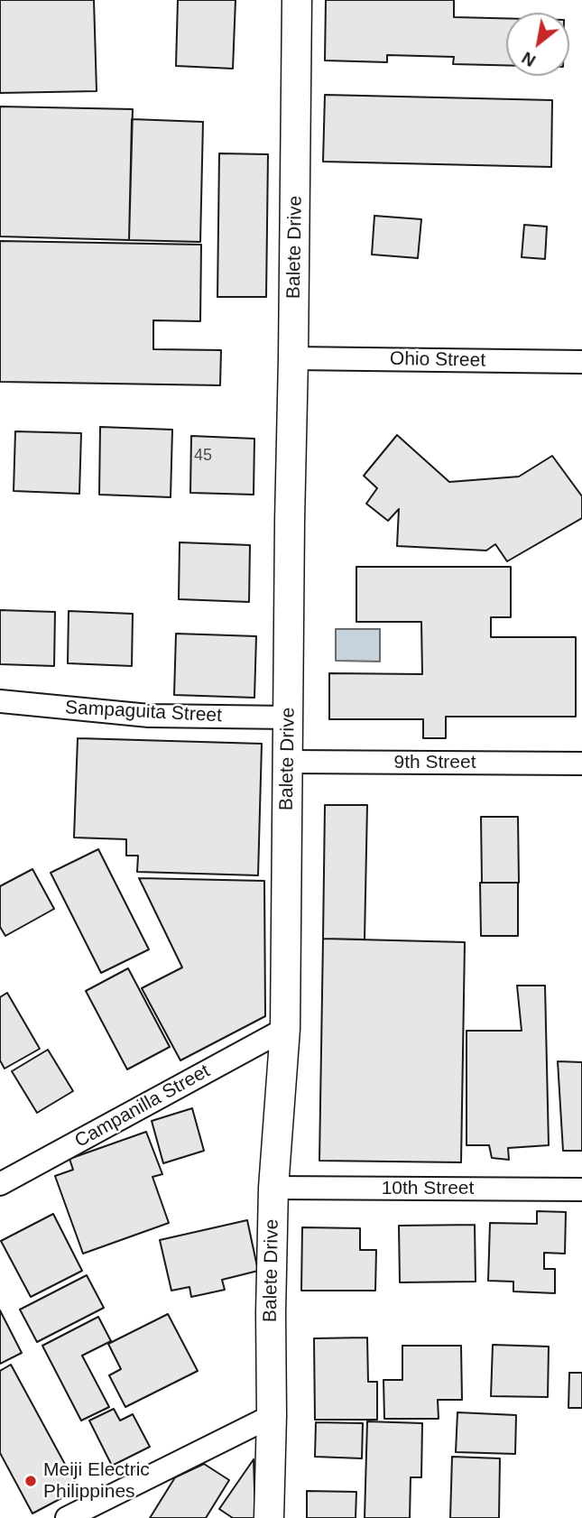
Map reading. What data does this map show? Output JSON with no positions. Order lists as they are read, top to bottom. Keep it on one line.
{"streets":{"street":["Balete Drive","Ohio Street","Sampaguita Street","9th Street","Campanilla Street","10th Street"]},"crossings":[["Balete Drive","Ohio Street"],["Balete Drive","Sampaguita Street"],["Balete Drive","9th Street"],["Balete Drive","Campanilla Street"],["Balete Drive","10th Street"]],"places":["Meiji Electric Philippines"],"house_numbers":["45"],"north":"bottom left"}
